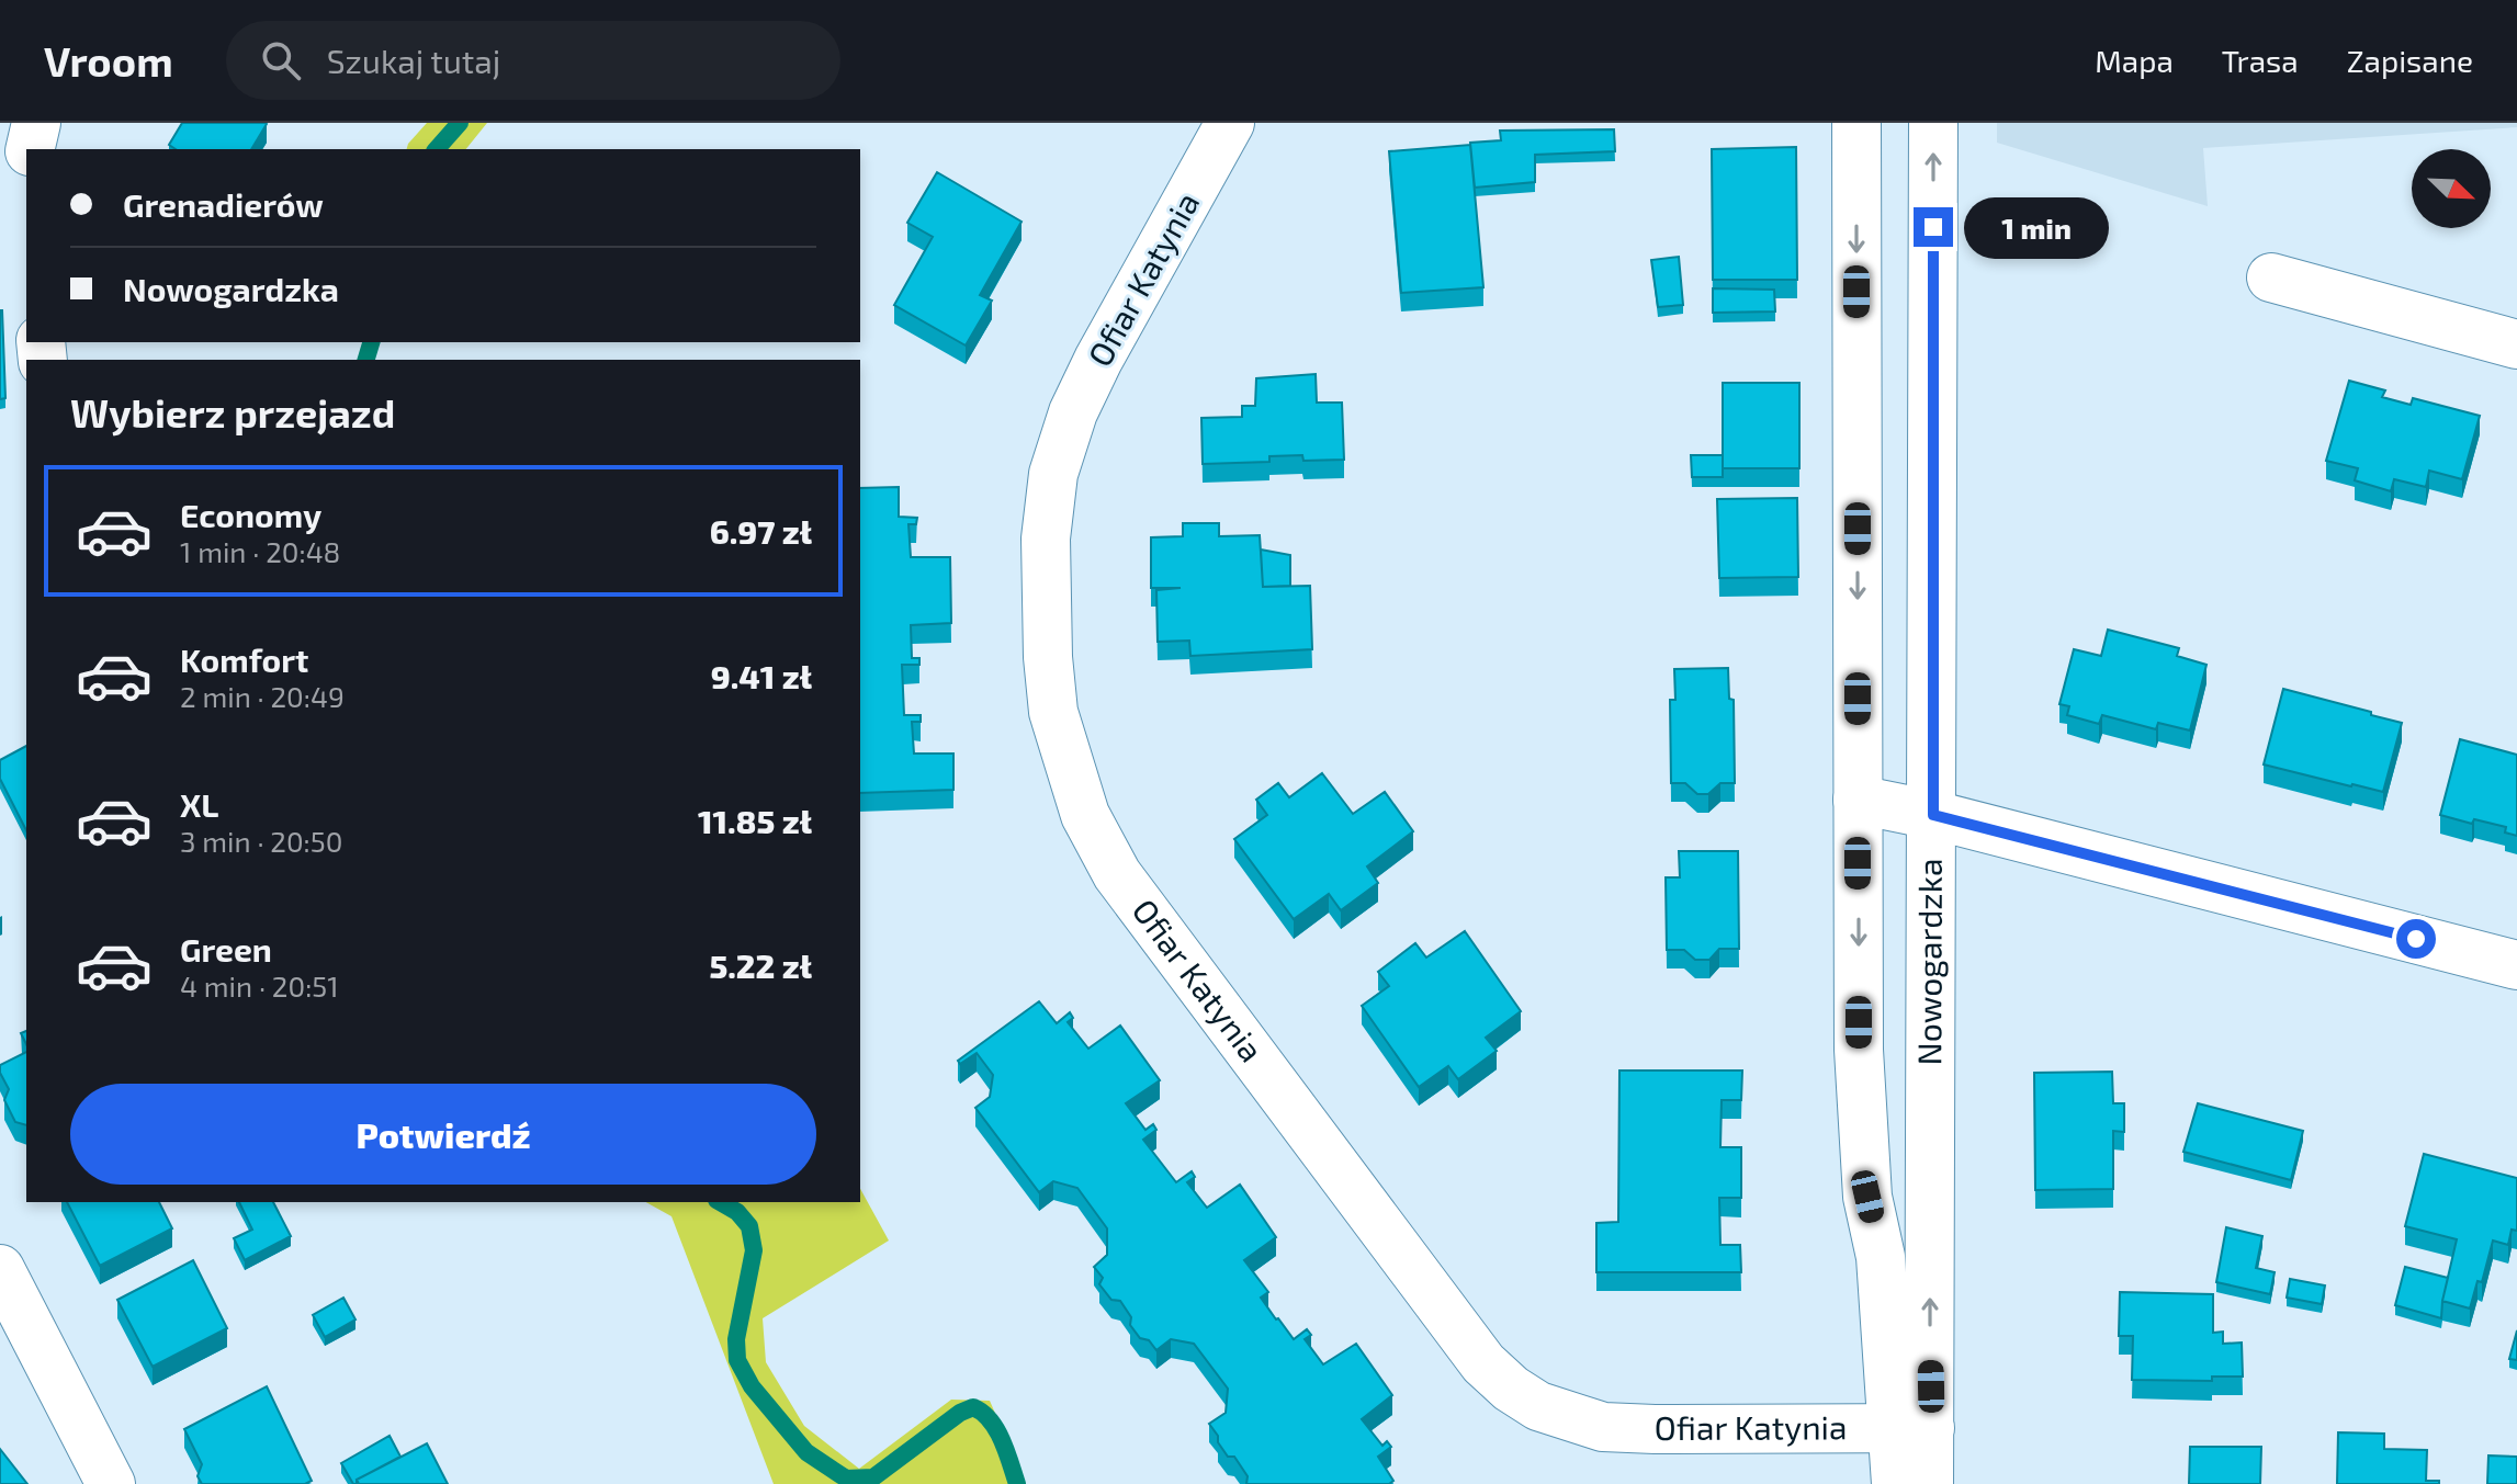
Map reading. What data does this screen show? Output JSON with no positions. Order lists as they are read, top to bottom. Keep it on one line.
{"streets":{"street":["Ofiar Katynia","Nowogardzka"]},"crossings":[["Ofiar Katynia","Nowogardzka"]],"north":"bottom right","page":{"header":"Vroom","search":"Szukaj tutaj","nav":["Mapa","Trasa","Zapisane"],"banner":["Grenadierów","Nowogardzka"],"bubble":"1 min","heading":"Wybierz przejazd","list":[{"name":"Economy","note":"1 min · 20:48","value":"6.97 zł"},{"name":"Komfort","note":"2 min · 20:49","value":"9.41 zł"},{"name":"XL","note":"3 min · 20:50","value":"11.85 zł"},{"name":"Green","note":"4 min · 20:51","value":"5.22 zł"}],"buttons":"Potwierdź"}}
